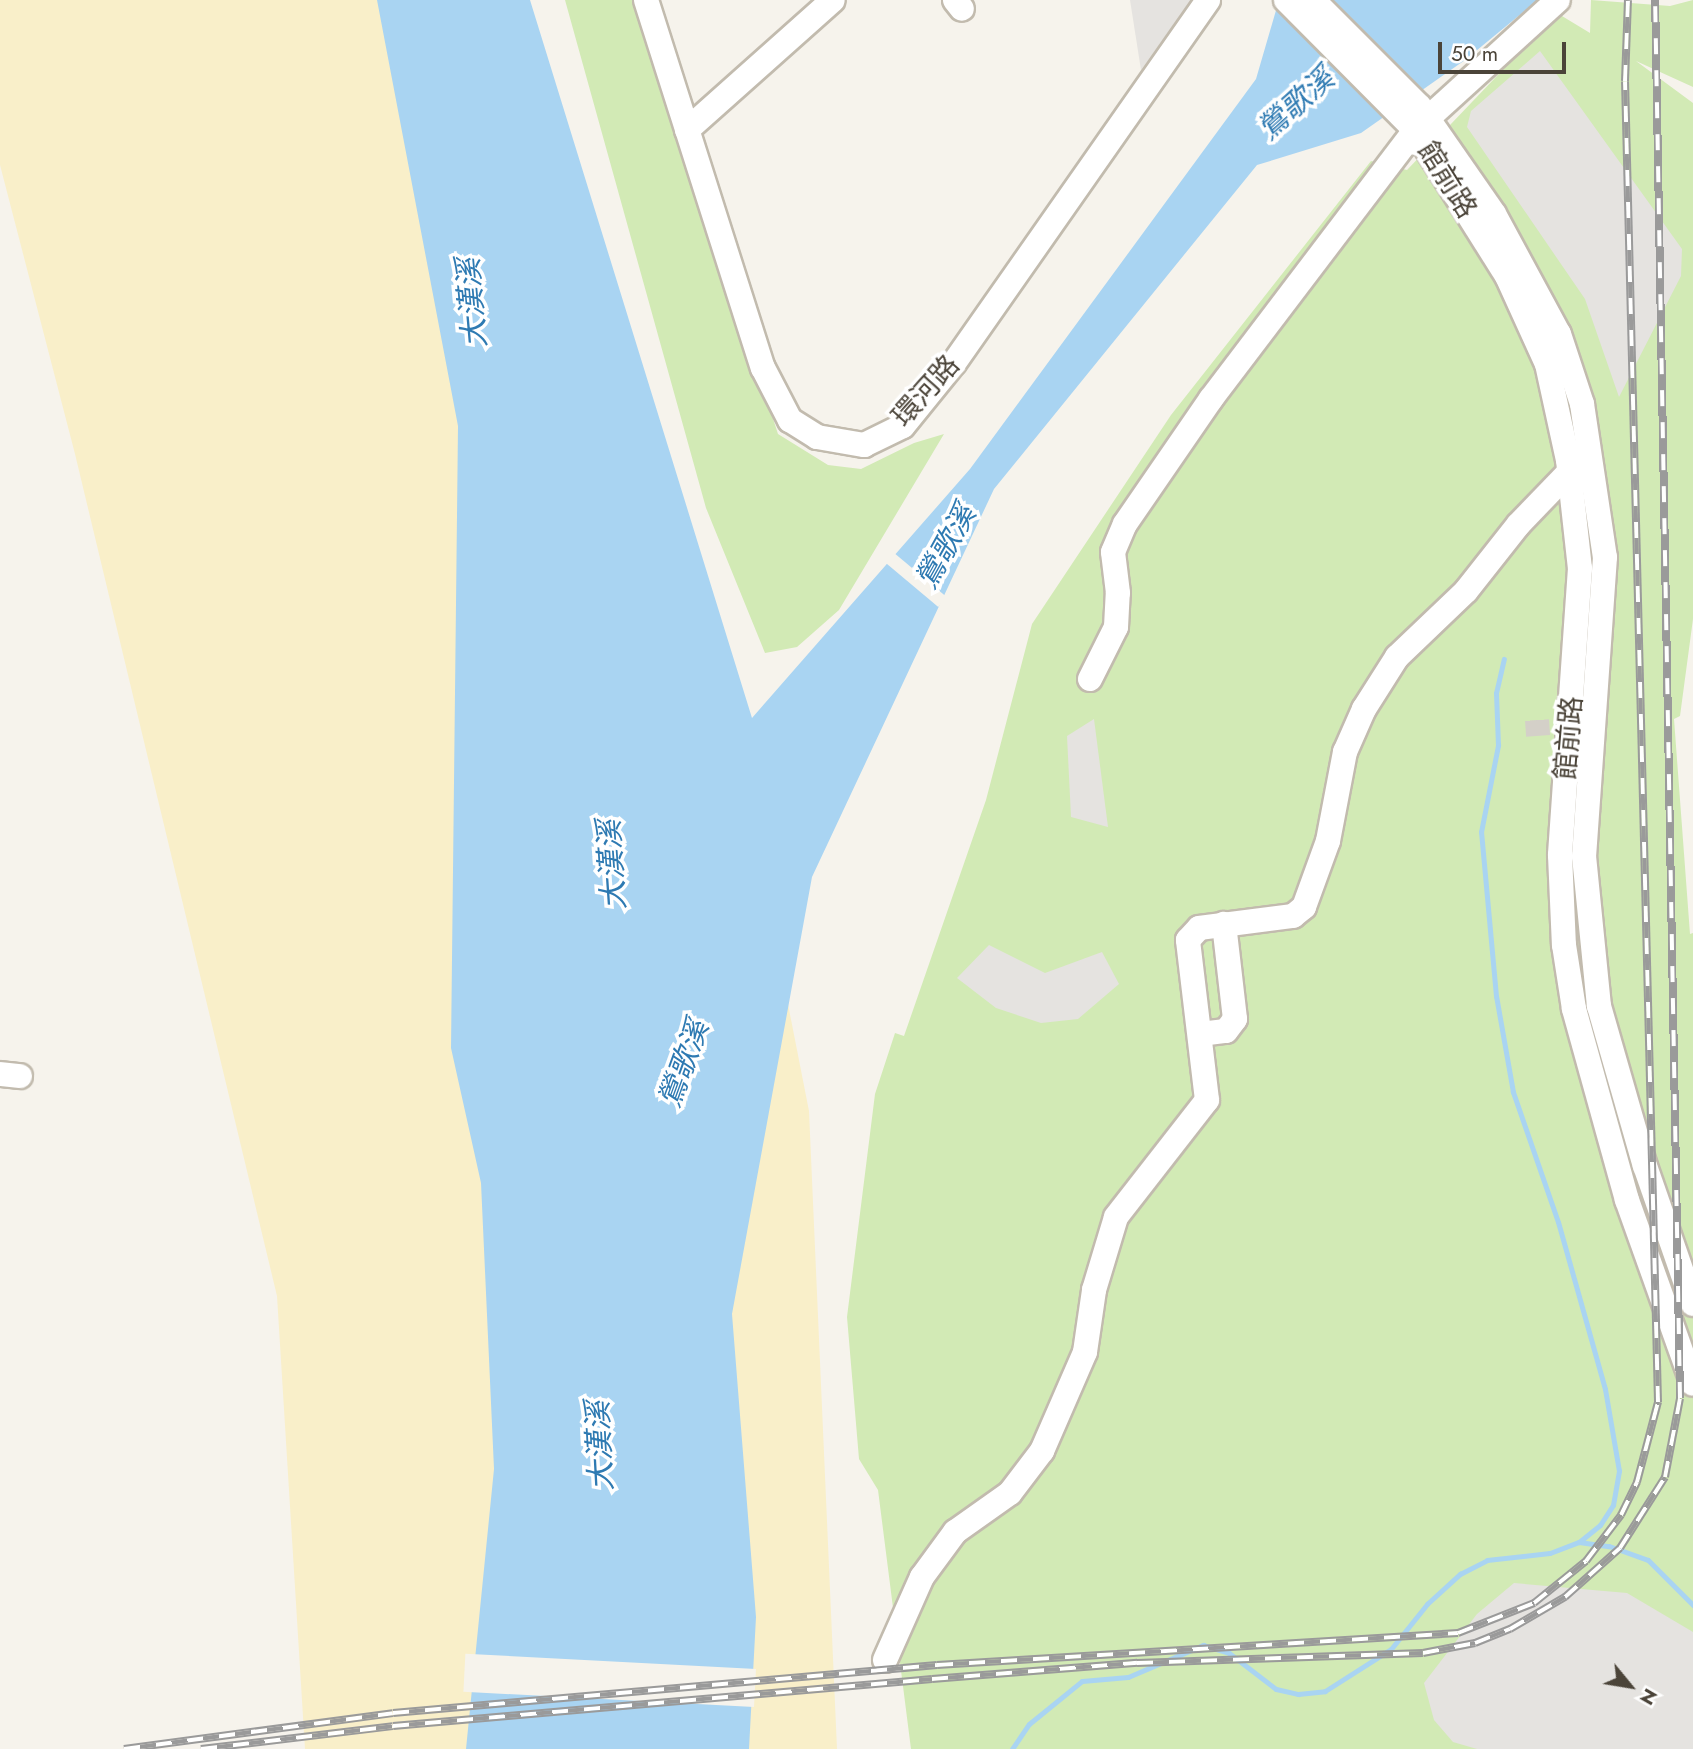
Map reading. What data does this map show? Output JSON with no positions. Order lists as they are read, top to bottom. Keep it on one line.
{"streets":{"street":["館前路","環河路"]},"water":["鶯歌溪","大漢溪"],"scale_bar":"50 m","north":"bottom right"}
